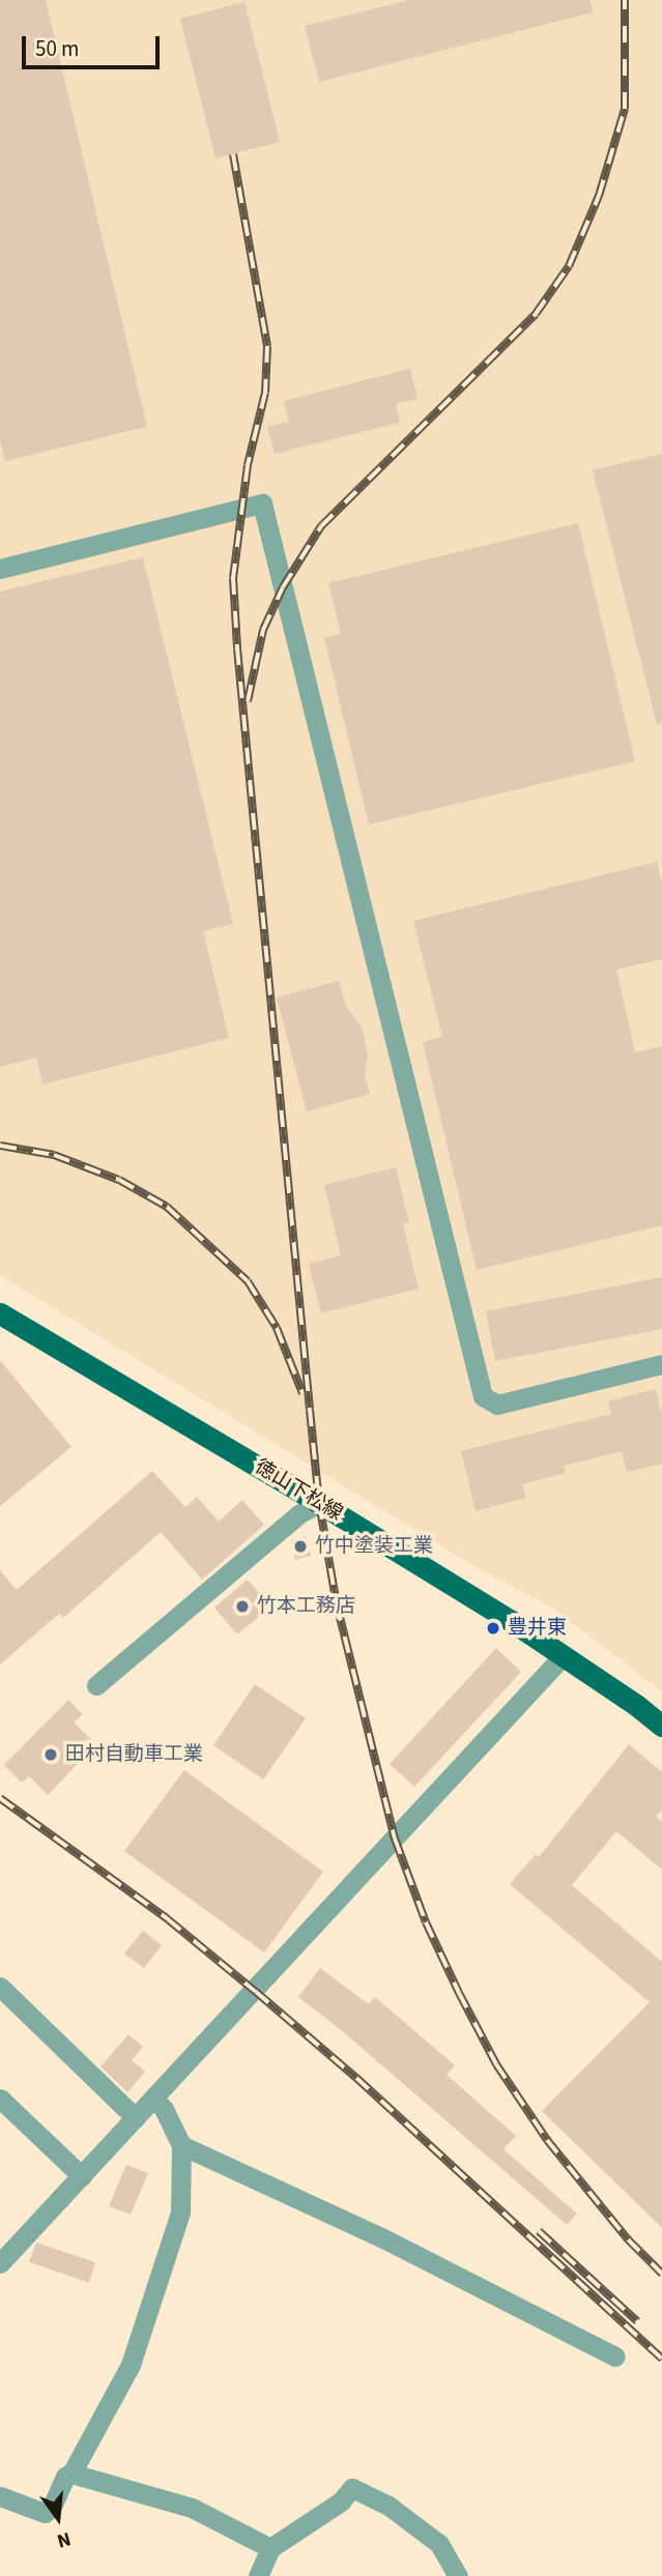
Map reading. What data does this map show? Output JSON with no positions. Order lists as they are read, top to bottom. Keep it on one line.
{"streets":{"main road":["徳山下松線"]},"places":["竹中塗装工業","竹本工務店","豊井東","田村自動車工業"],"scale_bar":"50 m","north":"bottom"}
